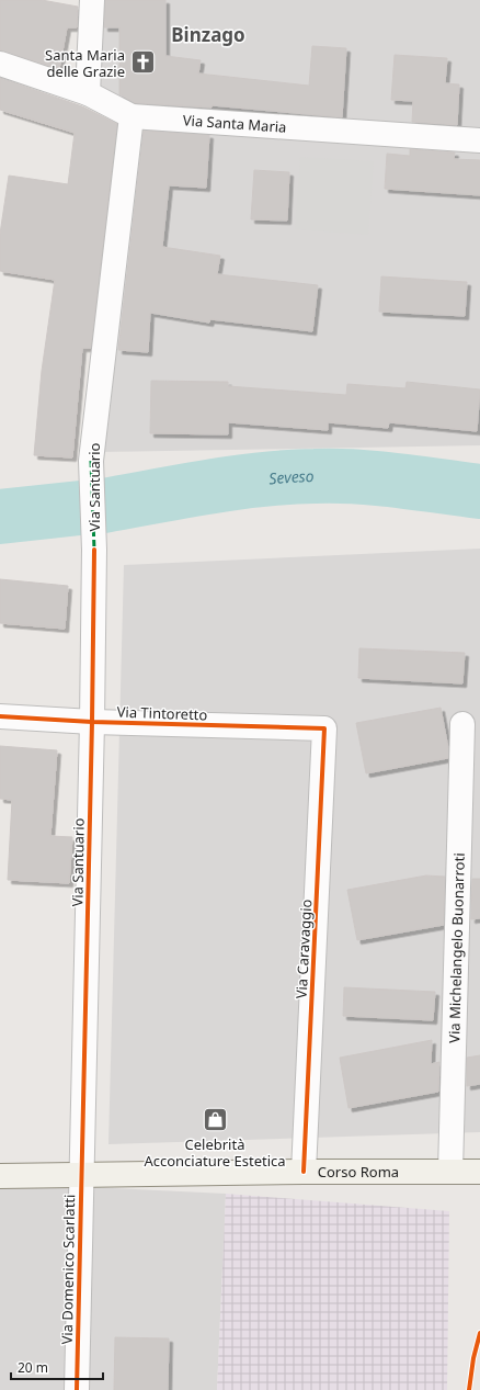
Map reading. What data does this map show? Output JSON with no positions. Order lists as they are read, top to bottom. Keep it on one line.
{"streets":{"street":["Via Santa Maria","Via Santuario","Via Tintoretto","Via Michelangelo Buonarroti","Via Caravaggio","Corso Roma","Via Domenico Scarlatti"]},"crossings":[["Via Santa Maria","Via Santuario"],["Via Santuario","Via Tintoretto"],["Via Santuario","Corso Roma"],["Via Santuario","Via Domenico Scarlatti"],["Via Tintoretto","Via Caravaggio"],["Via Michelangelo Buonarroti","Corso Roma"],["Via Caravaggio","Corso Roma"],["Corso Roma","Via Domenico Scarlatti"]],"districts":["Binzago"],"water":["Seveso"],"places":{"church":["Santa Maria delle Grazie"],"shop":["Celebrità Acconciature Estetica"]},"scale_bar":"20 m"}
